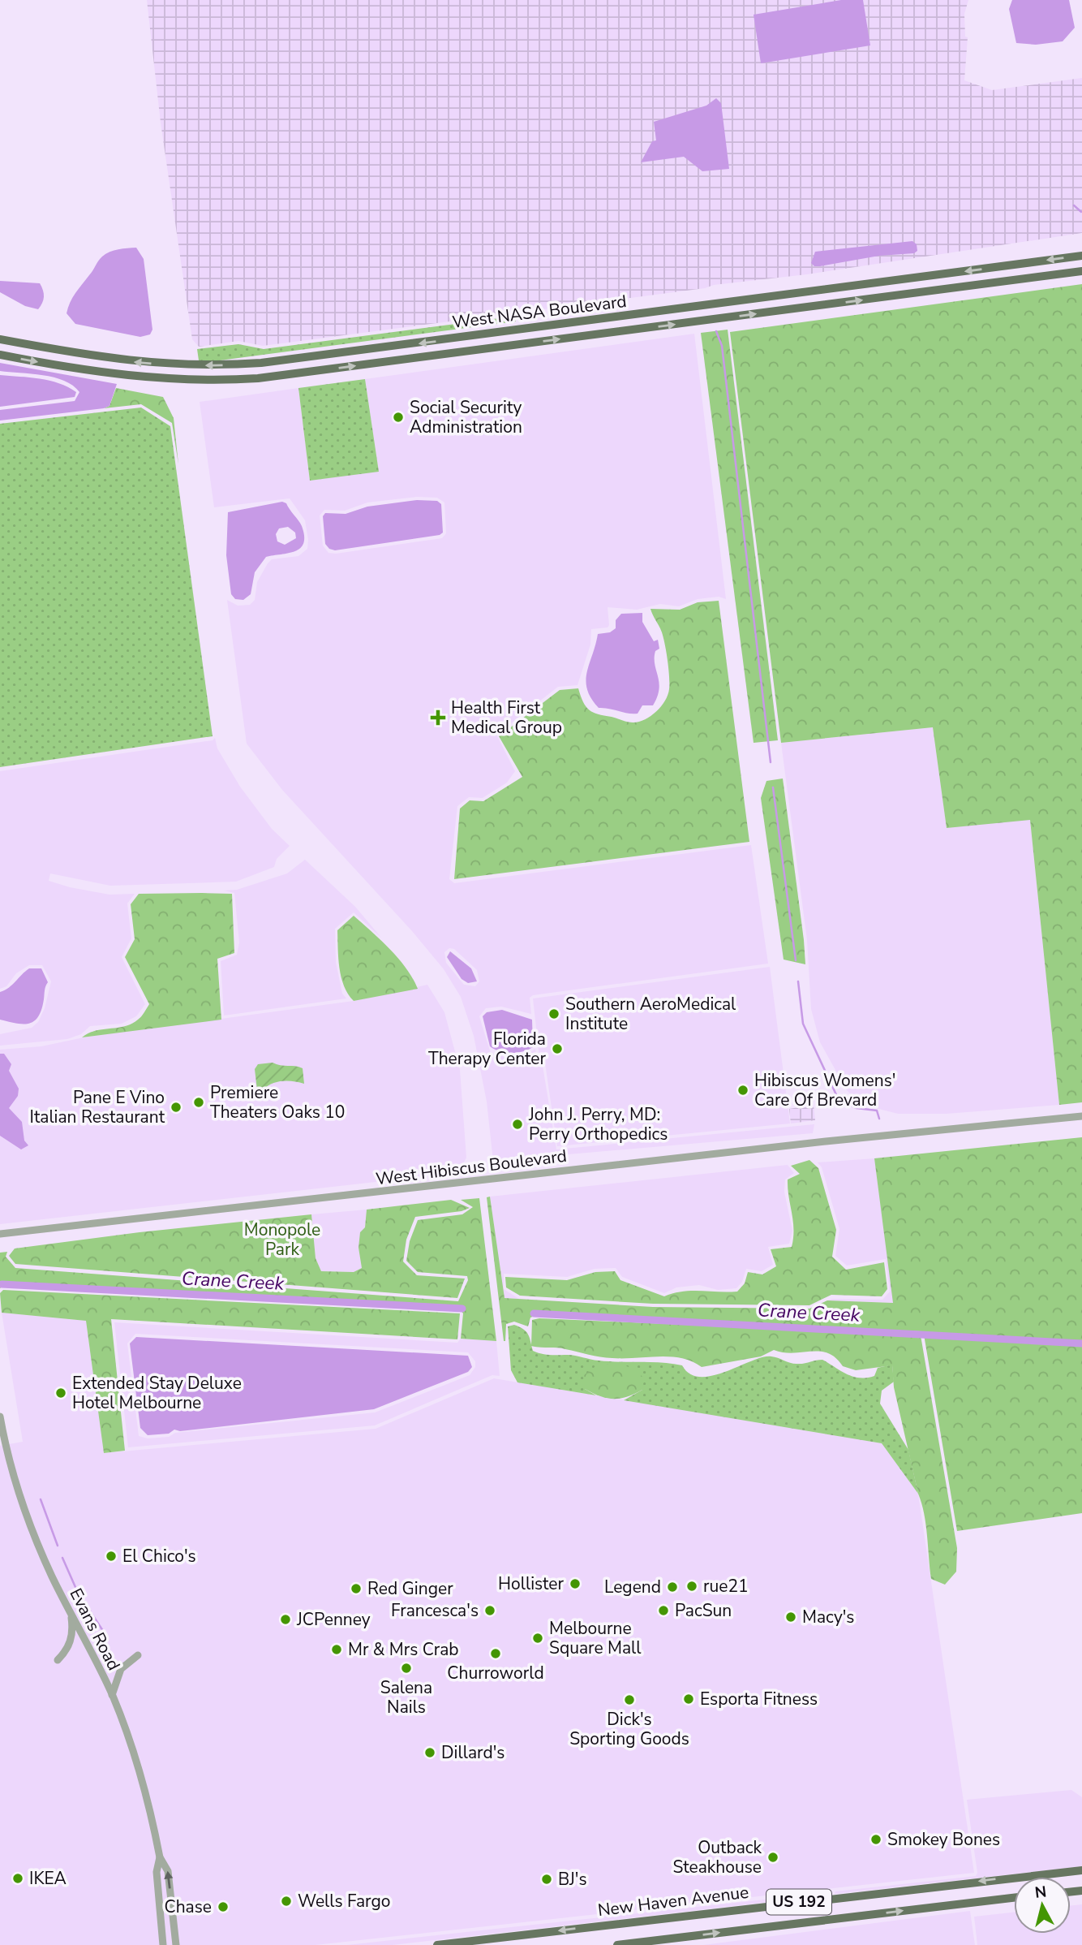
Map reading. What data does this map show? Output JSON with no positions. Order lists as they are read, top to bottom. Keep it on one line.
{"streets":{"main road":["West NASA Boulevard","New Haven Avenue","US 192"],"street":["West Hibiscus Boulevard","Evans Road"]},"water":["Crane Creek"],"parks":["Monopole Park"],"places":{"other":["Social Security Administration","Southern AeroMedical Institute","Florida Therapy Center","Hibiscus Womens' Care Of Brevard","Premiere Theaters Oaks 10","Pane E Vino Italian Restaurant","John J. Perry, MD: Perry Orthopedics","Extended Stay Deluxe Hotel Melbourne","El Chico's","Hollister","rue21","Legend","Red Ginger","Francesca's","PacSun","Macy's","JCPenney","Melbourne Square Mall","Mr & Mrs Crab","Churroworld","Salena Nails","Esporta Fitness","Dick's Sporting Goods","Dillard's","Smokey Bones","Outback Steakhouse","IKEA","BJ's","Wells Fargo","Chase"],"health":["Health First Medical Group"]},"north":"top"}
